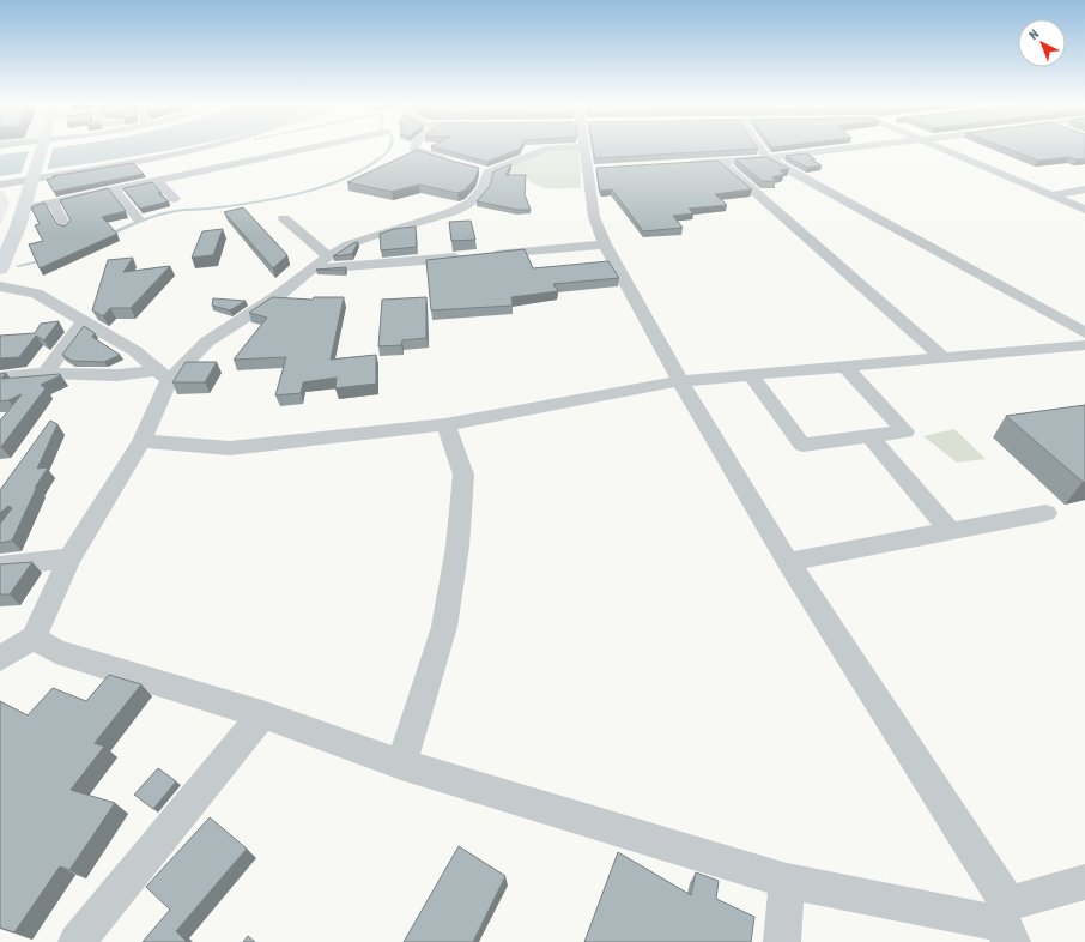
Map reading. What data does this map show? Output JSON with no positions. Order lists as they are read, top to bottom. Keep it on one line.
{"north":"top left"}
